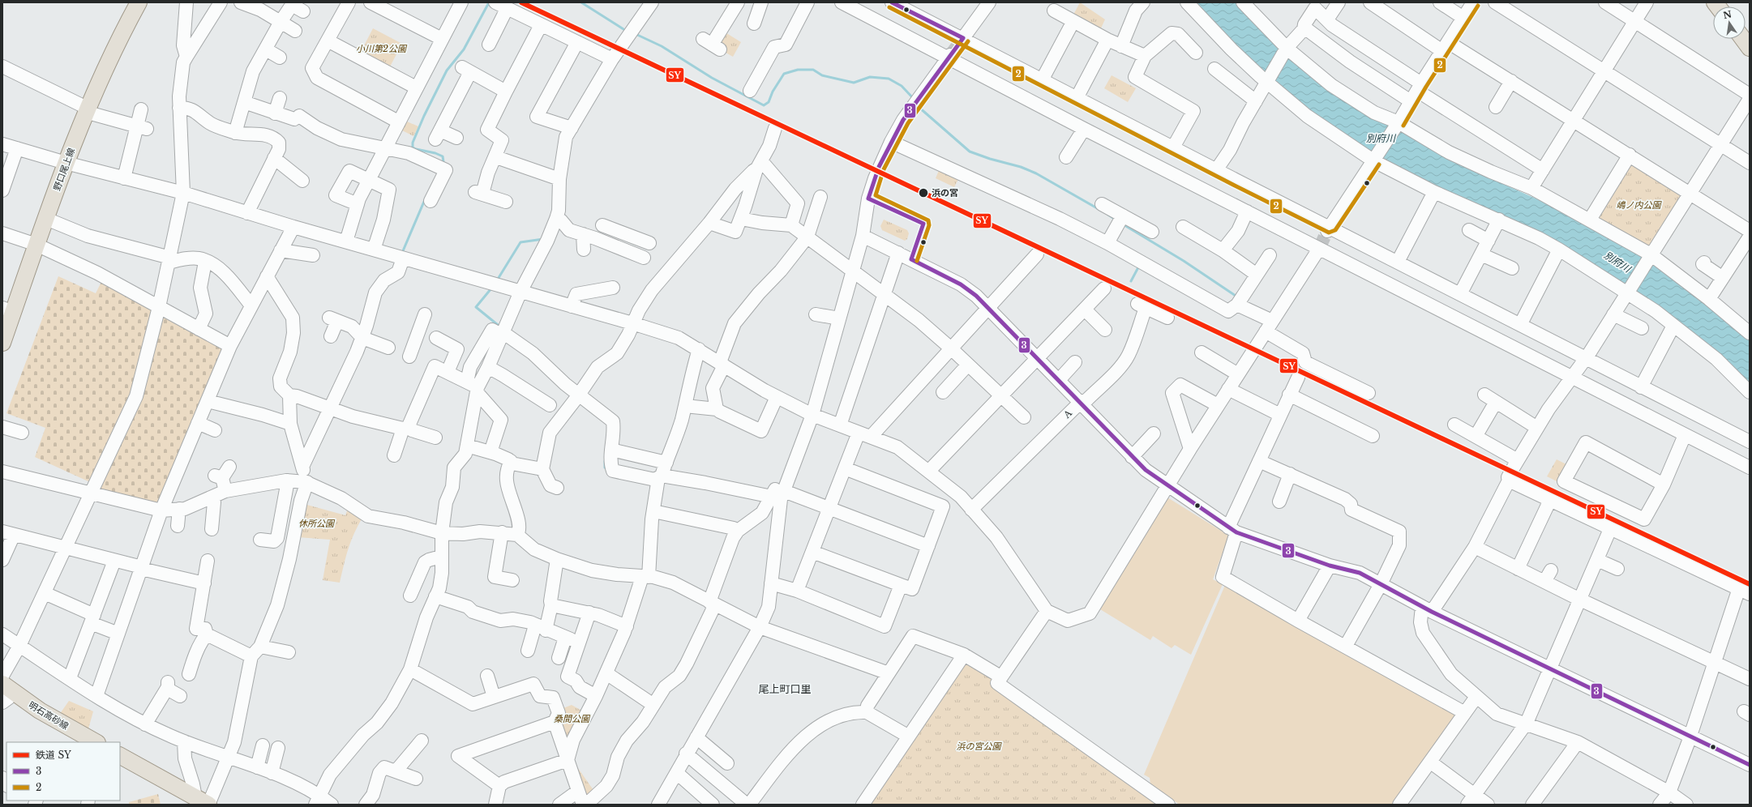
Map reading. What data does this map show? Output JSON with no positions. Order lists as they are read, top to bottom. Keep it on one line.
{"streets":{"main road":["野口尾上線","明石高砂線"],"street":["A"]},"districts":["尾上町口里"],"water":["別府川"],"parks":["小川第2公園","嶋ノ内公園","休所公園","桑間公園","浜の宮公園"],"places":["浜の宮"],"lines":["rail line SY","transit line 3","transit line 2"],"legend":["鉄道 SY","3","2"],"north":"top"}
